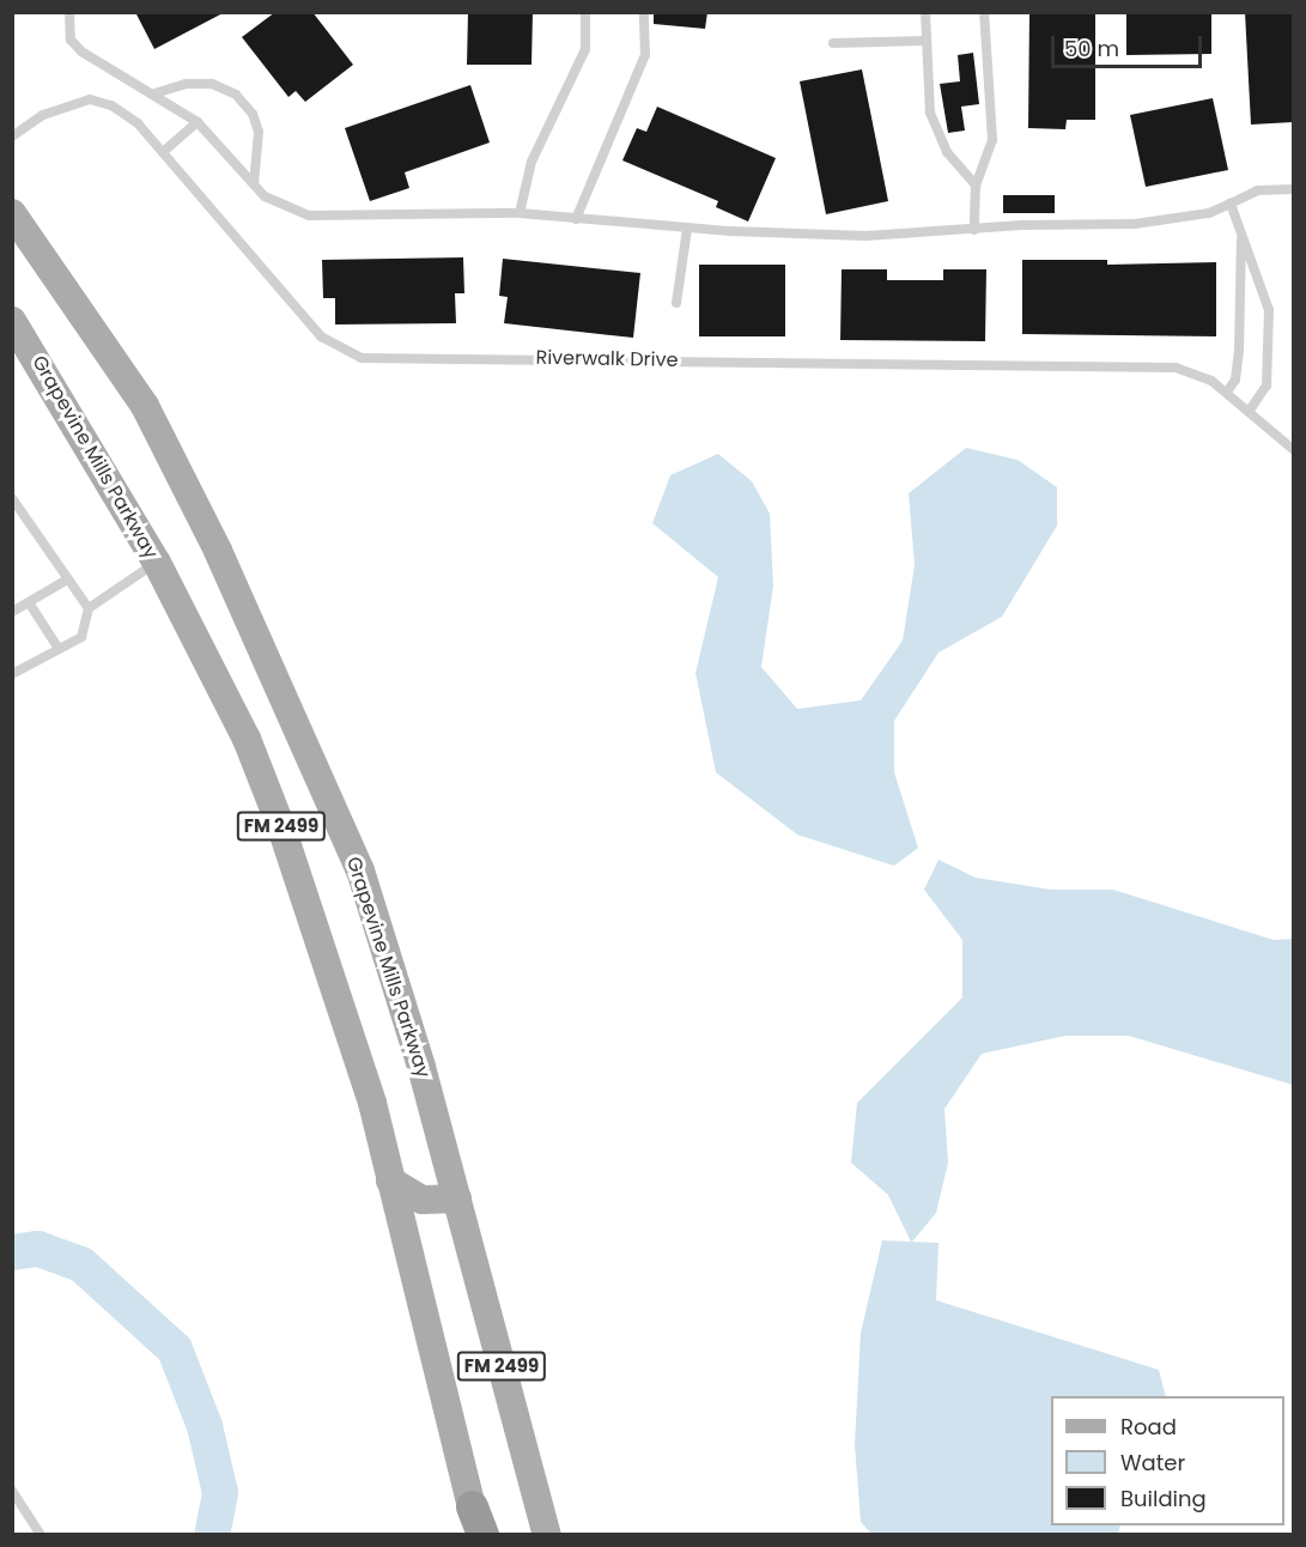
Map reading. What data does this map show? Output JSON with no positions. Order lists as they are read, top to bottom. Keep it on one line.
{"streets":{"main road":["Grapevine Mills Parkway","FM 2499"],"lane":["Riverwalk Drive"]},"legend":["Road","Water","Building"],"scale_bar":"50 m"}
